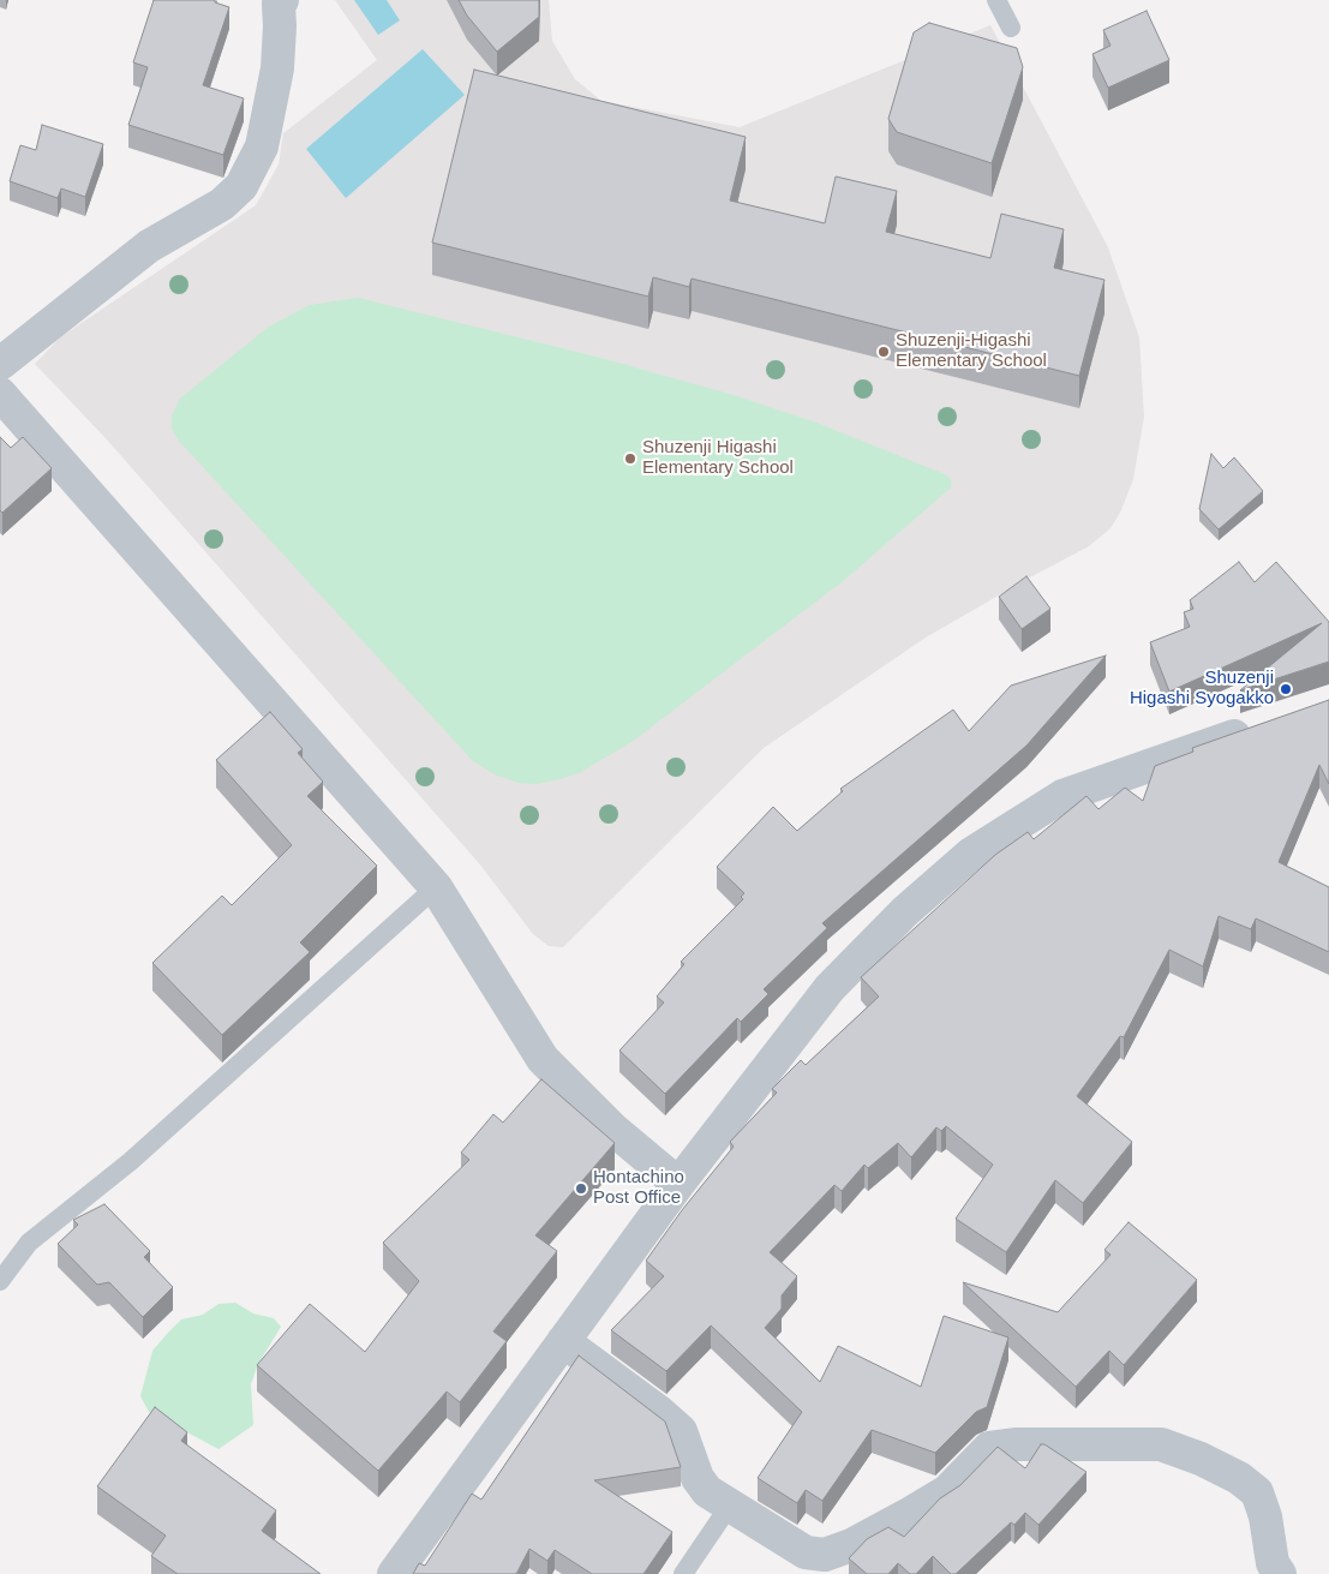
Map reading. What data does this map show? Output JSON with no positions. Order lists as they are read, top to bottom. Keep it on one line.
{"places":["Shuzenji-Higashi Elementary School","Shuzenji Higashi Elementary School","Shuzenji Higashi Syogakko","Hontachino Post Office"]}
